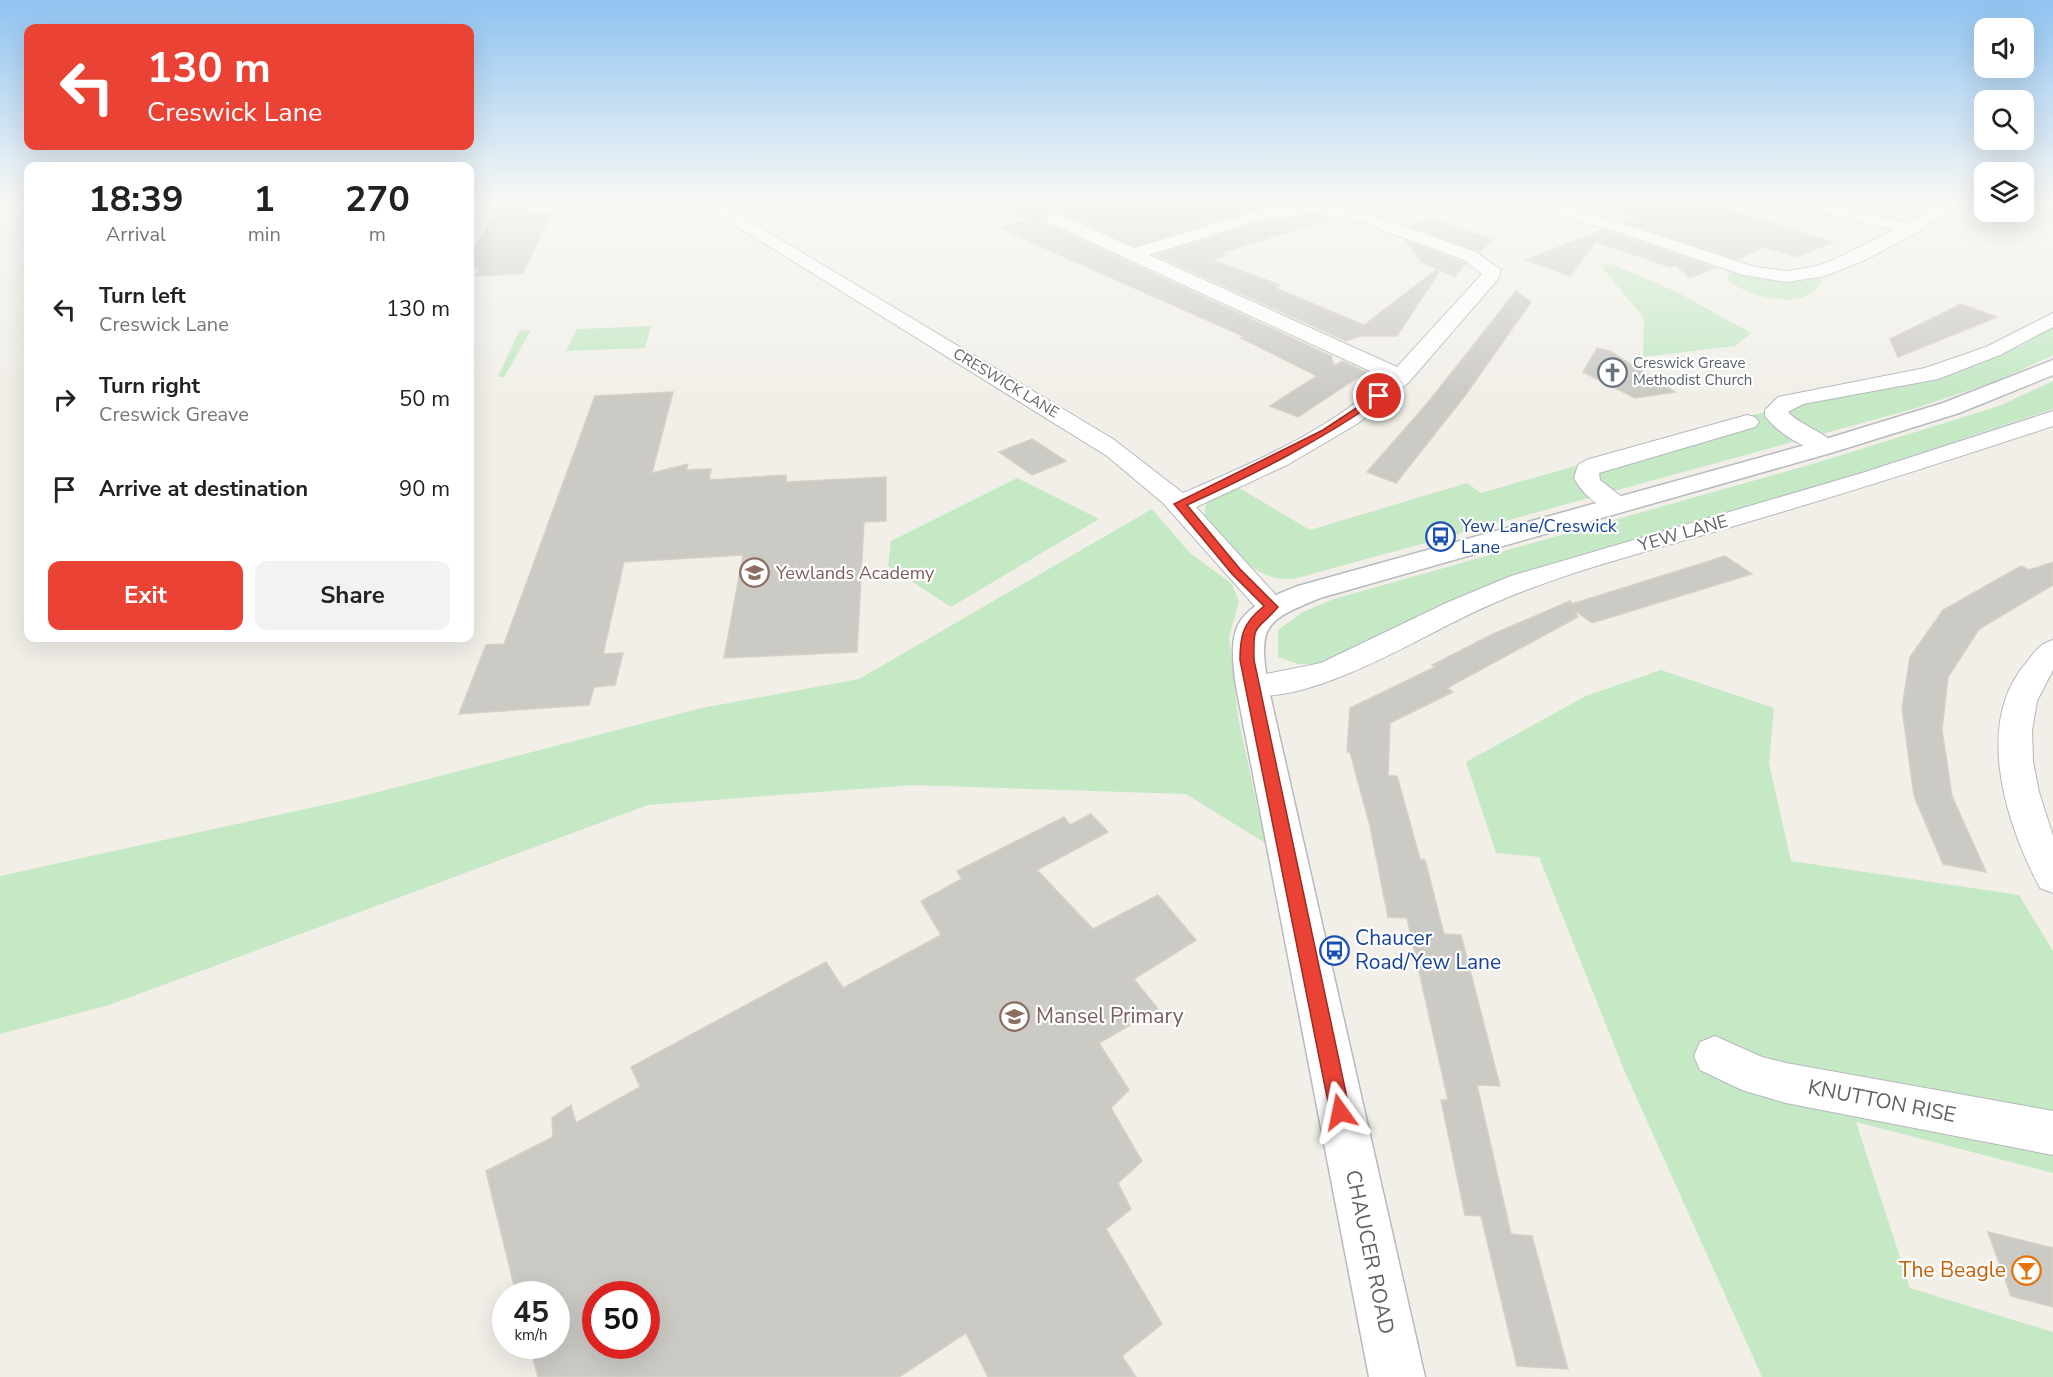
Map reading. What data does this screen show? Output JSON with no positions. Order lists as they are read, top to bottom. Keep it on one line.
{"streets":{"main road":["CHAUCER ROAD"],"street":["CRESWICK LANE","YEW LANE","KNUTTON RISE"]},"crossings":[["CRESWICK LANE","CHAUCER ROAD"],["YEW LANE","CHAUCER ROAD"]],"places":{"church":["Creswick Greave Methodist Church"],"bus stop":["Yew Lane/Creswick Lane","Chaucer Road/Yew Lane"],"school or university":["Yewlands Academy","Mansel Primary"],"bar":["The Beagle"]},"page":{"turn":["130 m","Creswick Lane"],"eta":["18:39","Arrival","1","min","270","m"],"list":[{"name":"Turn left","note":"Creswick Lane","value":"130 m"},{"name":"Turn right","note":"Creswick Greave","value":"50 m"},{"name":"Arrive at destination","value":"90 m"}],"buttons":["Exit","Share"],"speed":"45 km/h","limit":"50"}}
